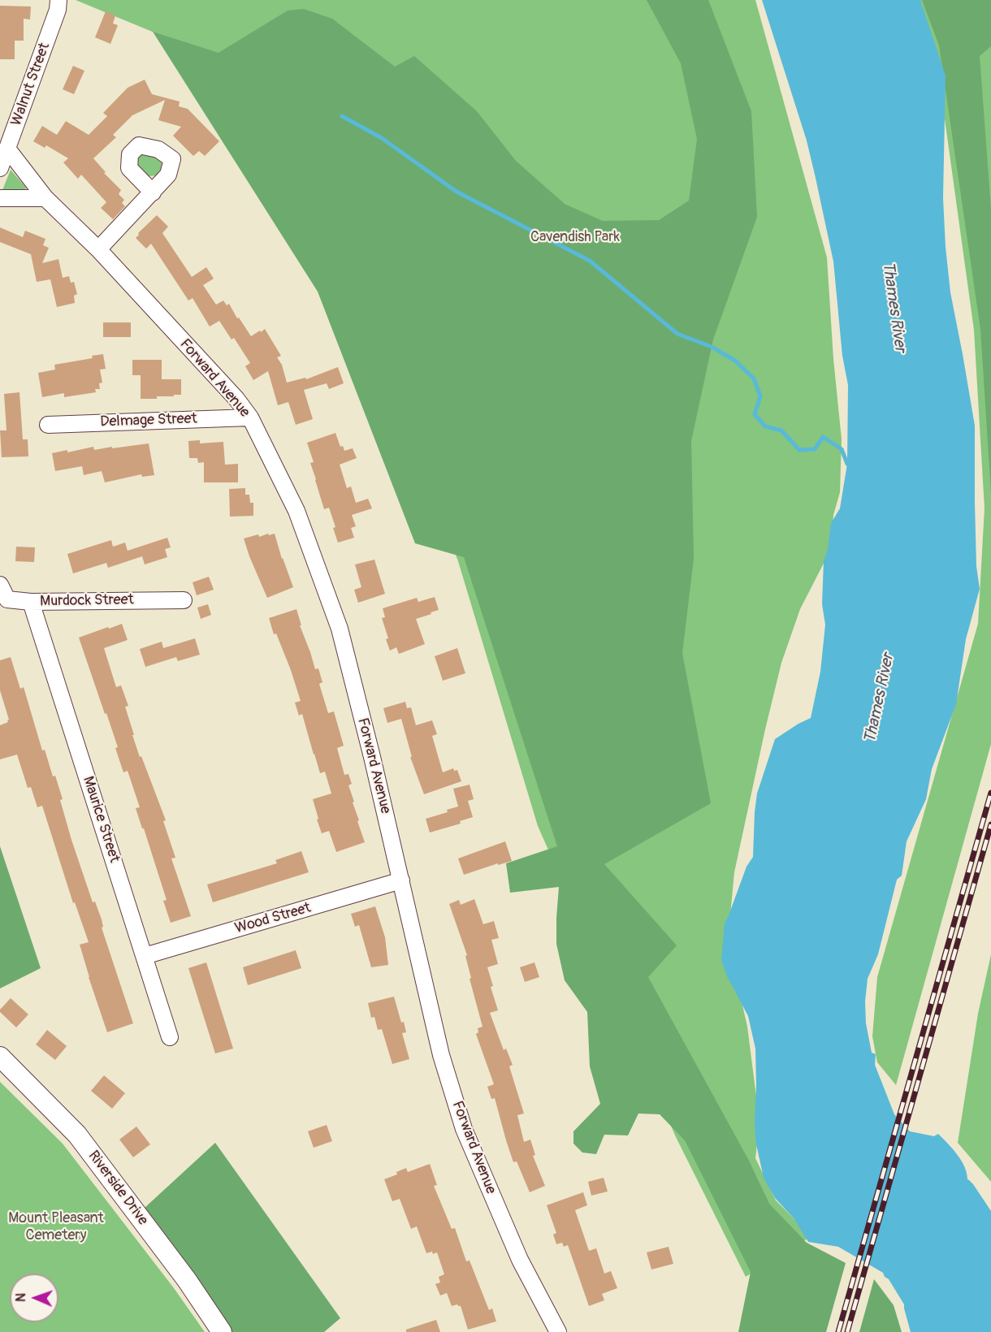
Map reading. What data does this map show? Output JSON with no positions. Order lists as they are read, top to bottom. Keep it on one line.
{"streets":{"main road":["Riverside Drive"],"street":["Walnut Street","Forward Avenue","Delmage Street","Murdock Street","Maurice Street","Wood Street"]},"crossings":[["Walnut Street","Forward Avenue"],["Forward Avenue","Delmage Street"],["Forward Avenue","Wood Street"],["Murdock Street","Maurice Street"],["Maurice Street","Wood Street"]],"water":["Thames River"],"parks":["Cavendish Park","Mount Pleasant Cemetery"],"north":"left"}
